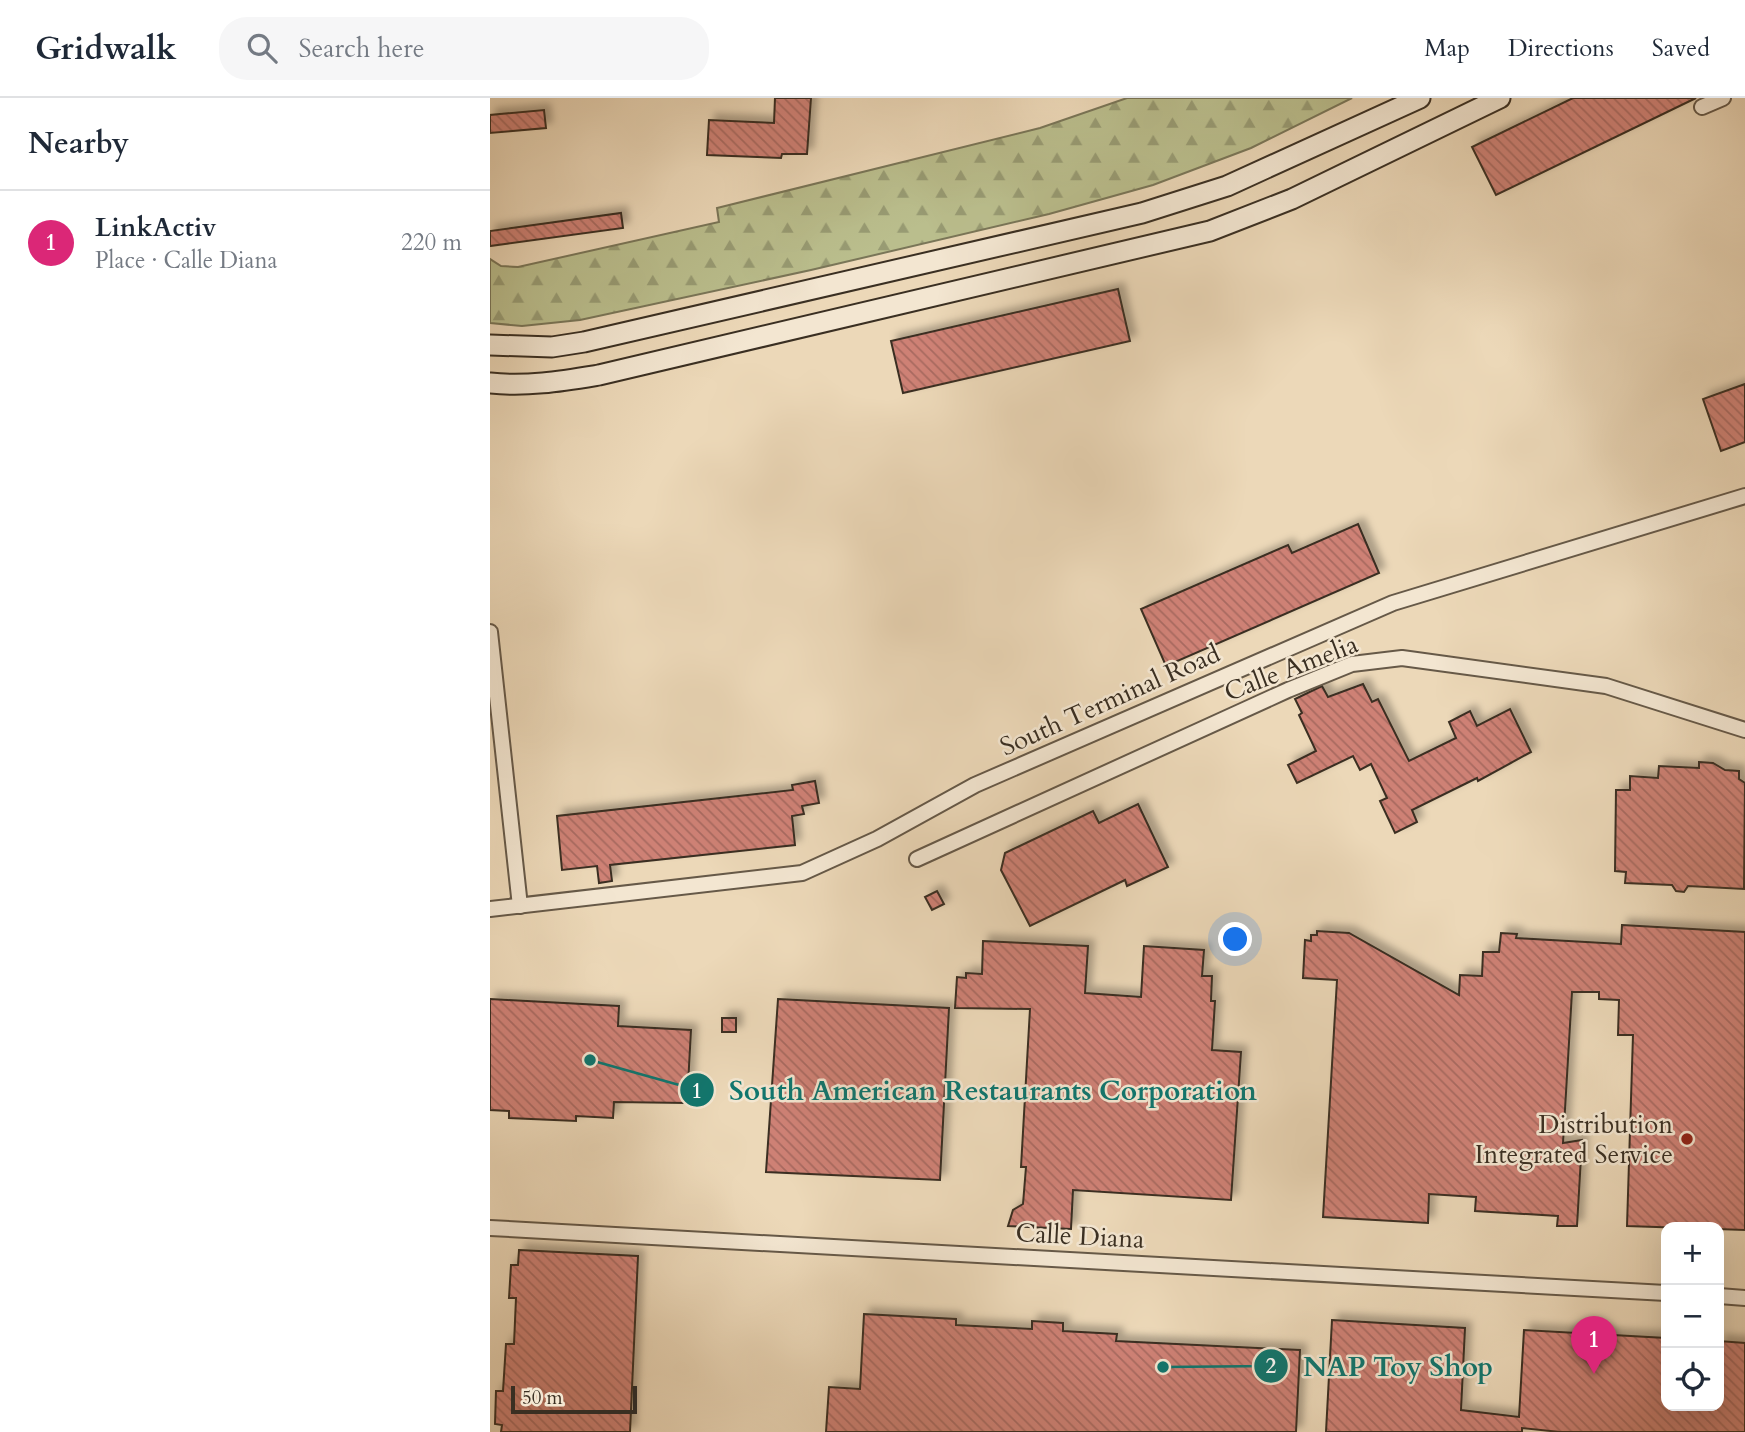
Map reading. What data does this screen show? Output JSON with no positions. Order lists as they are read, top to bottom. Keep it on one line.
{"streets":{"street":["Calle Amelia","South Terminal Road","Calle Diana"]},"places":["South American Restaurants Corporation","Distribution Integrated Service","NAP Toy Shop"],"scale_bar":"50 m","page":{"header":"Gridwalk","search":"Search here","nav":["Map","Directions","Saved"],"heading":"Nearby","list":[{"mark":"1","name":"LinkActiv","note":"Place · Calle Diana","value":"220 m"}],"map_buttons":["+","−"],"pins":"1","scale":"50 m"}}
